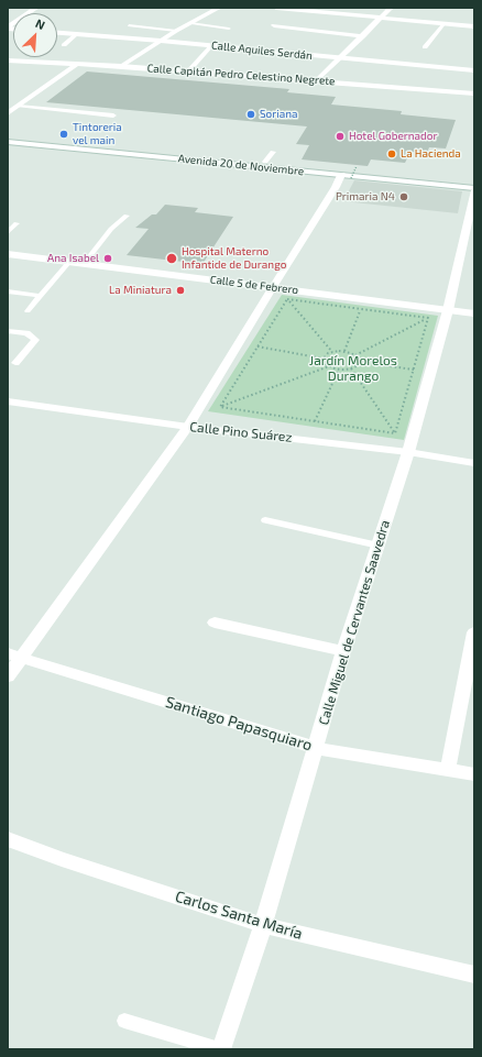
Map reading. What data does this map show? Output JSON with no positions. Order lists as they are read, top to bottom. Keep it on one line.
{"streets":{"street":["Calle Aquiles Serdán","Calle Capitán Pedro Celestino Negrete","Avenida 20 de Noviembre","Calle 5 de Febrero","Calle Pino Suárez","Calle Miguel de Cervantes Saavedra","Santiago Papasquiaro","Carlos Santa María"]},"crossings":[["Calle 5 de Febrero","Calle Miguel de Cervantes Saavedra"],["Calle Pino Suárez","Calle Miguel de Cervantes Saavedra"],["Calle Miguel de Cervantes Saavedra","Santiago Papasquiaro"],["Calle Miguel de Cervantes Saavedra","Carlos Santa María"]],"parks":["Jardín Morelos Durango"],"places":["Soriana","Tintoreria vel main","Hotel Gobernador","La Hacienda","Primaria N4","Ana Isabel","Hospital Materno Infantide de Durango","La Miniatura"],"north":"top right"}
